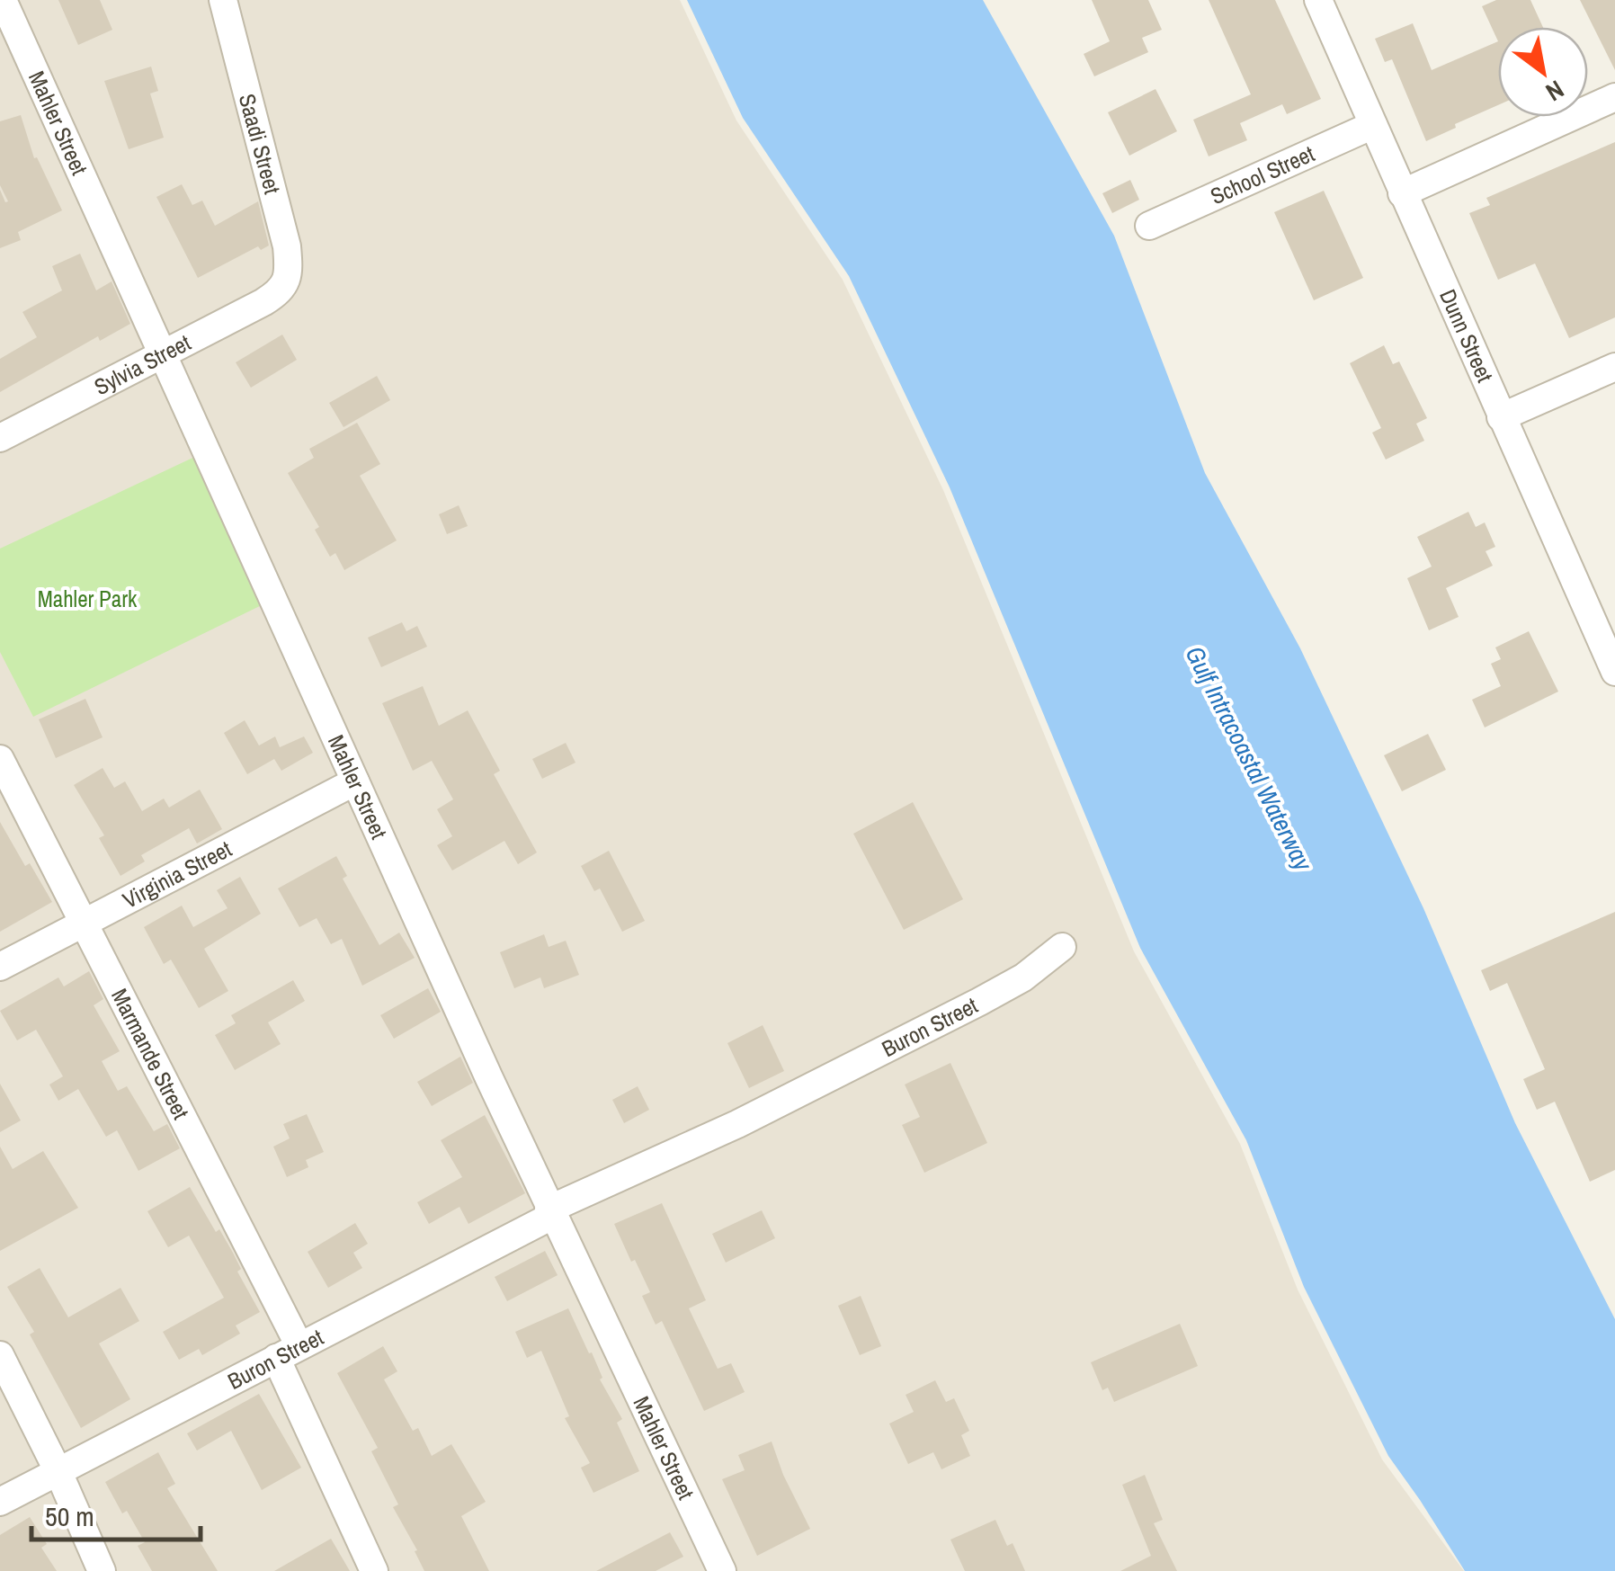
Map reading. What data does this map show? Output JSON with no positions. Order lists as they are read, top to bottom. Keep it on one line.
{"streets":{"street":["Mahler Street","Saadi Street","School Street","Dunn Street","Sylvia Street","Virginia Street","Buron Street","Marmande Street"]},"crossings":[["Mahler Street","Sylvia Street"],["Mahler Street","Virginia Street"],["Mahler Street","Buron Street"],["Saadi Street","Sylvia Street"],["School Street","Dunn Street"],["Virginia Street","Marmande Street"],["Buron Street","Marmande Street"]],"water":["Gulf Intracoastal Waterway"],"parks":["Mahler Park"],"scale_bar":"50 m","north":"bottom right"}
